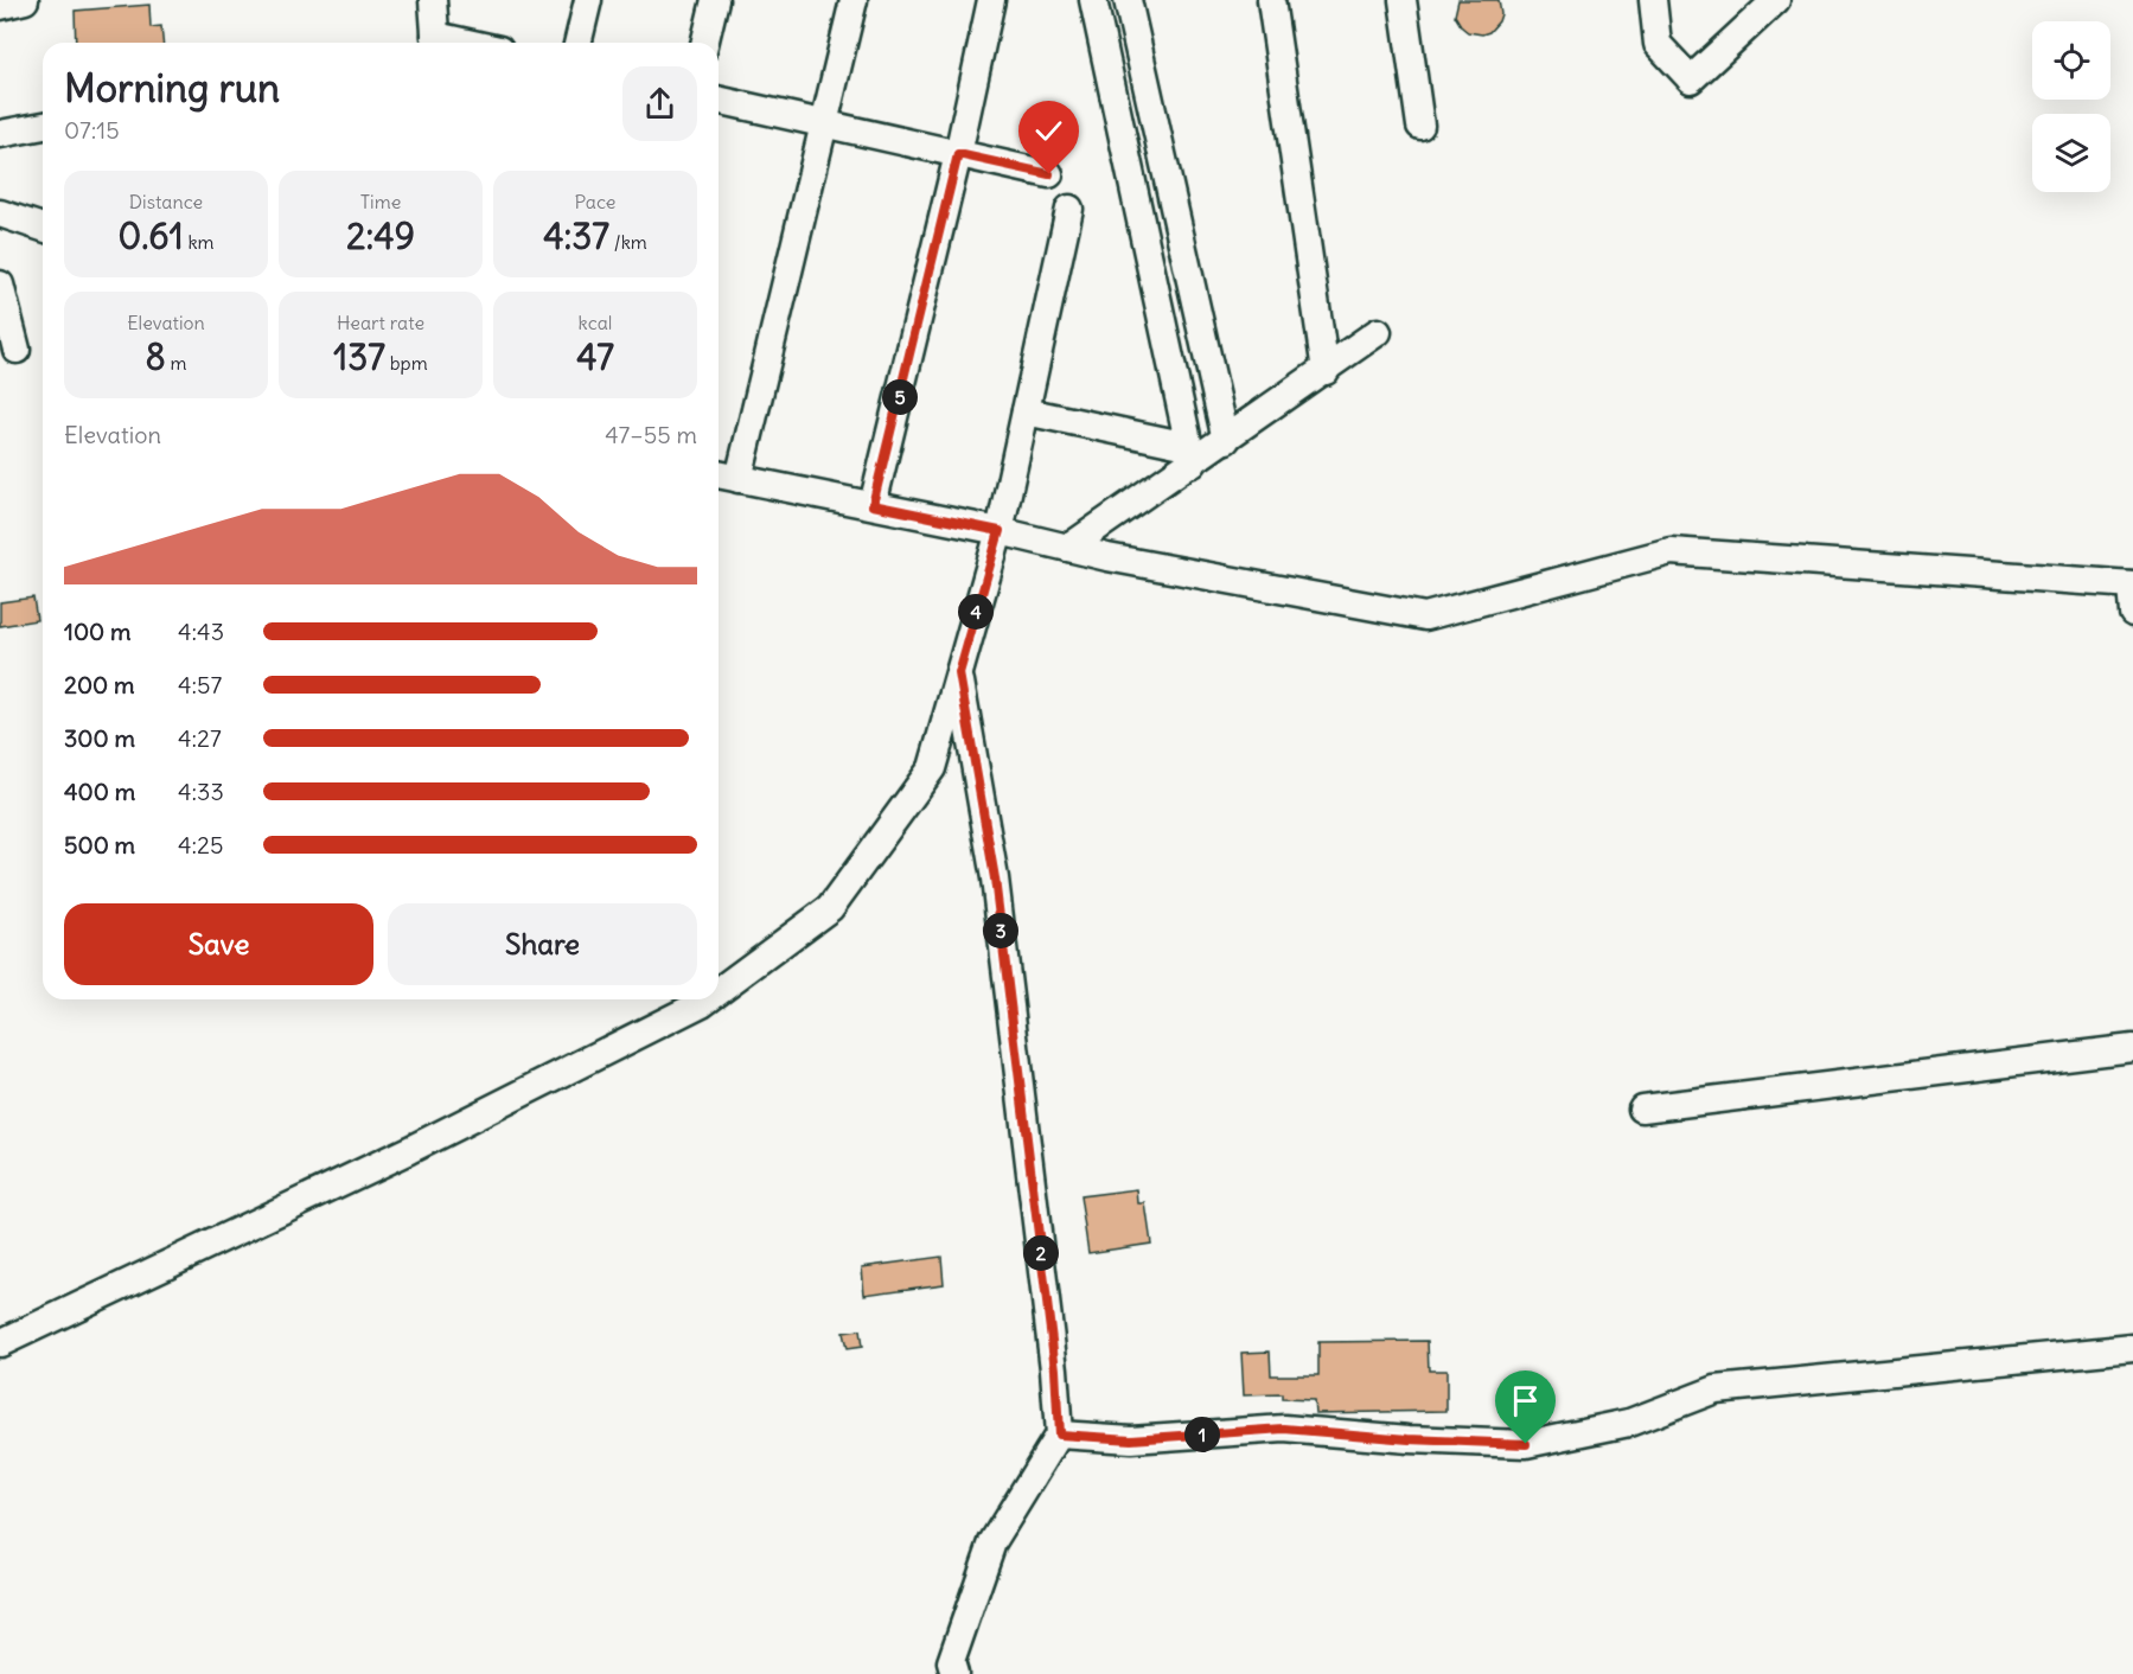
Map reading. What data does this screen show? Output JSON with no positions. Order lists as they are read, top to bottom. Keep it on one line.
{"page":{"heading":["Morning run","07:15"],"stats":[["Distance","0.61 km"],["Time","2:49"],["Pace","4:37 /km"],["Elevation","8 m"],["Heart rate","137 bpm"],["kcal","47"]],"pins":["5","4","3","2","1"],"chart":["Elevation","47–55 m"],"list":[{"name":"100 m","note":"4:43"},{"name":"200 m","note":"4:57"},{"name":"300 m","note":"4:27"},{"name":"400 m","note":"4:33"},{"name":"500 m","note":"4:25"}],"buttons":["Save","Share"]}}
